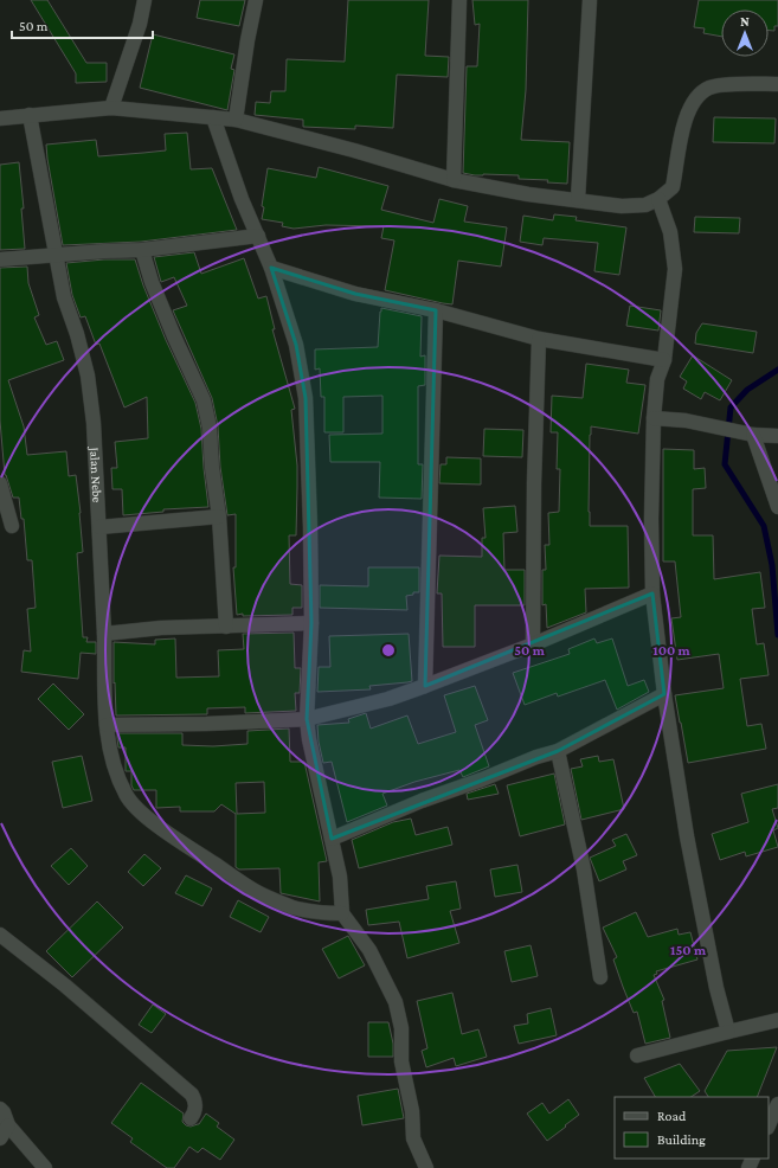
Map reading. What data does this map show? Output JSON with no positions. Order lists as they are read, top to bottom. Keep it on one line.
{"streets":{"street":["Jalan Nebe"]},"legend":["Road","Building"],"scale_bar":"50 m","north":"top","rings":["50 m","100 m","150 m"]}
